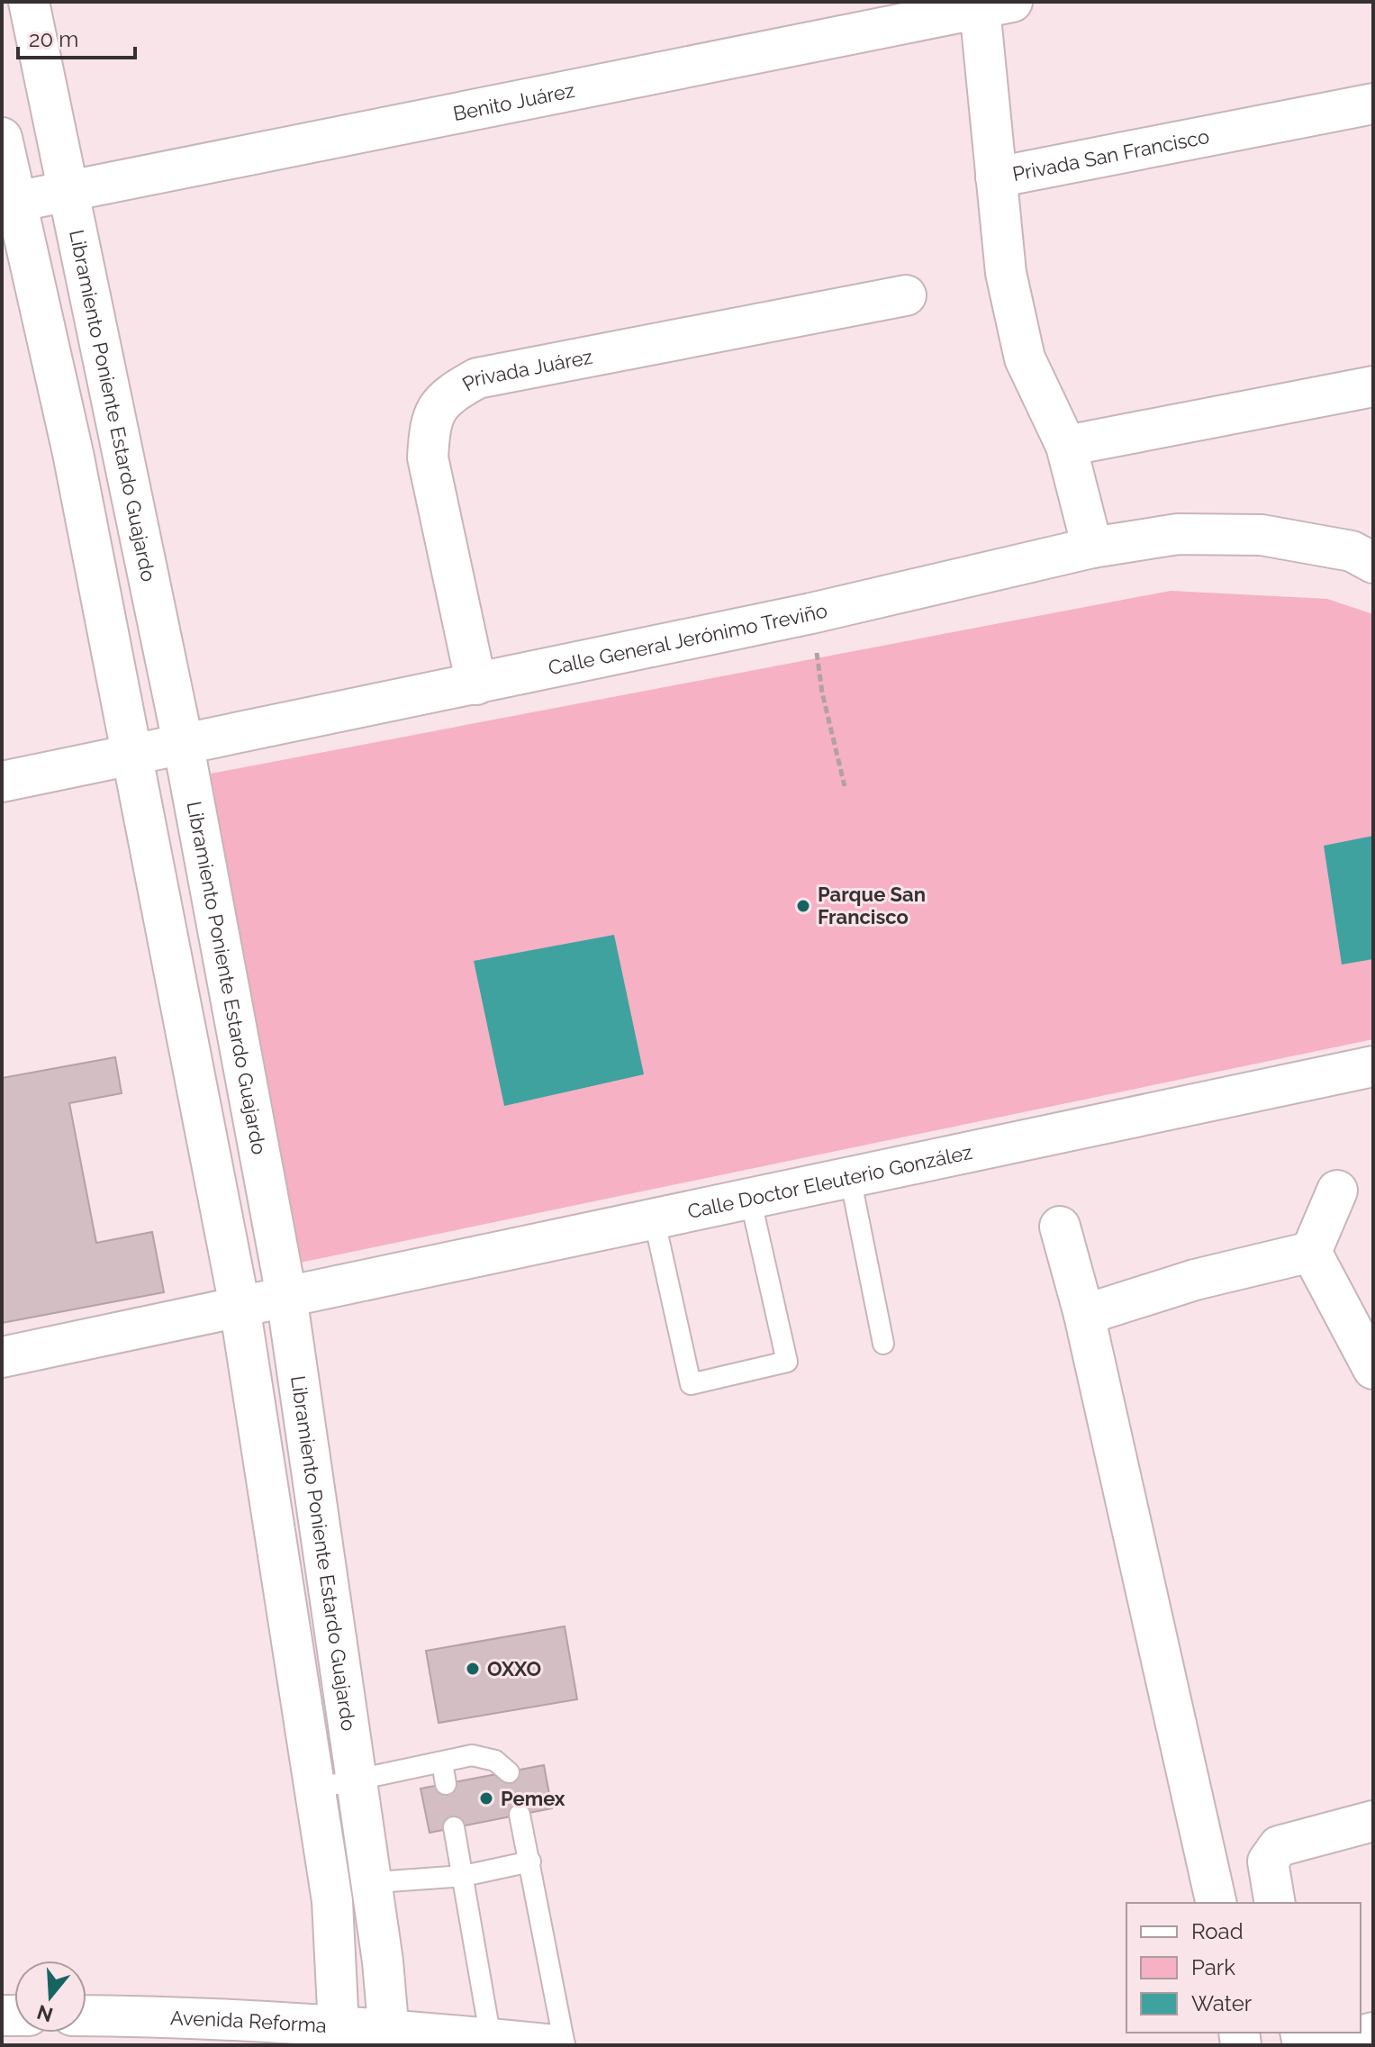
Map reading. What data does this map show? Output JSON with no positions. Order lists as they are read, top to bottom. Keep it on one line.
{"streets":{"street":["Benito Juárez","Privada San Francisco","Privada Juárez","Libramiento Poniente Estardo Guajardo","Calle General Jerónimo Treviño","Calle Doctor Eleuterio González","Avenida Reforma"]},"crossings":[["Benito Juárez","Libramiento Poniente Estardo Guajardo"],["Privada San Francisco","Calle General Jerónimo Treviño"],["Privada Juárez","Calle General Jerónimo Treviño"],["Libramiento Poniente Estardo Guajardo","Calle General Jerónimo Treviño"],["Libramiento Poniente Estardo Guajardo","Calle Doctor Eleuterio González"],["Libramiento Poniente Estardo Guajardo","Avenida Reforma"]],"places":["Parque San Francisco","OXXO","Pemex"],"legend":["Road","Park","Water"],"scale_bar":"20 m","north":"bottom"}
